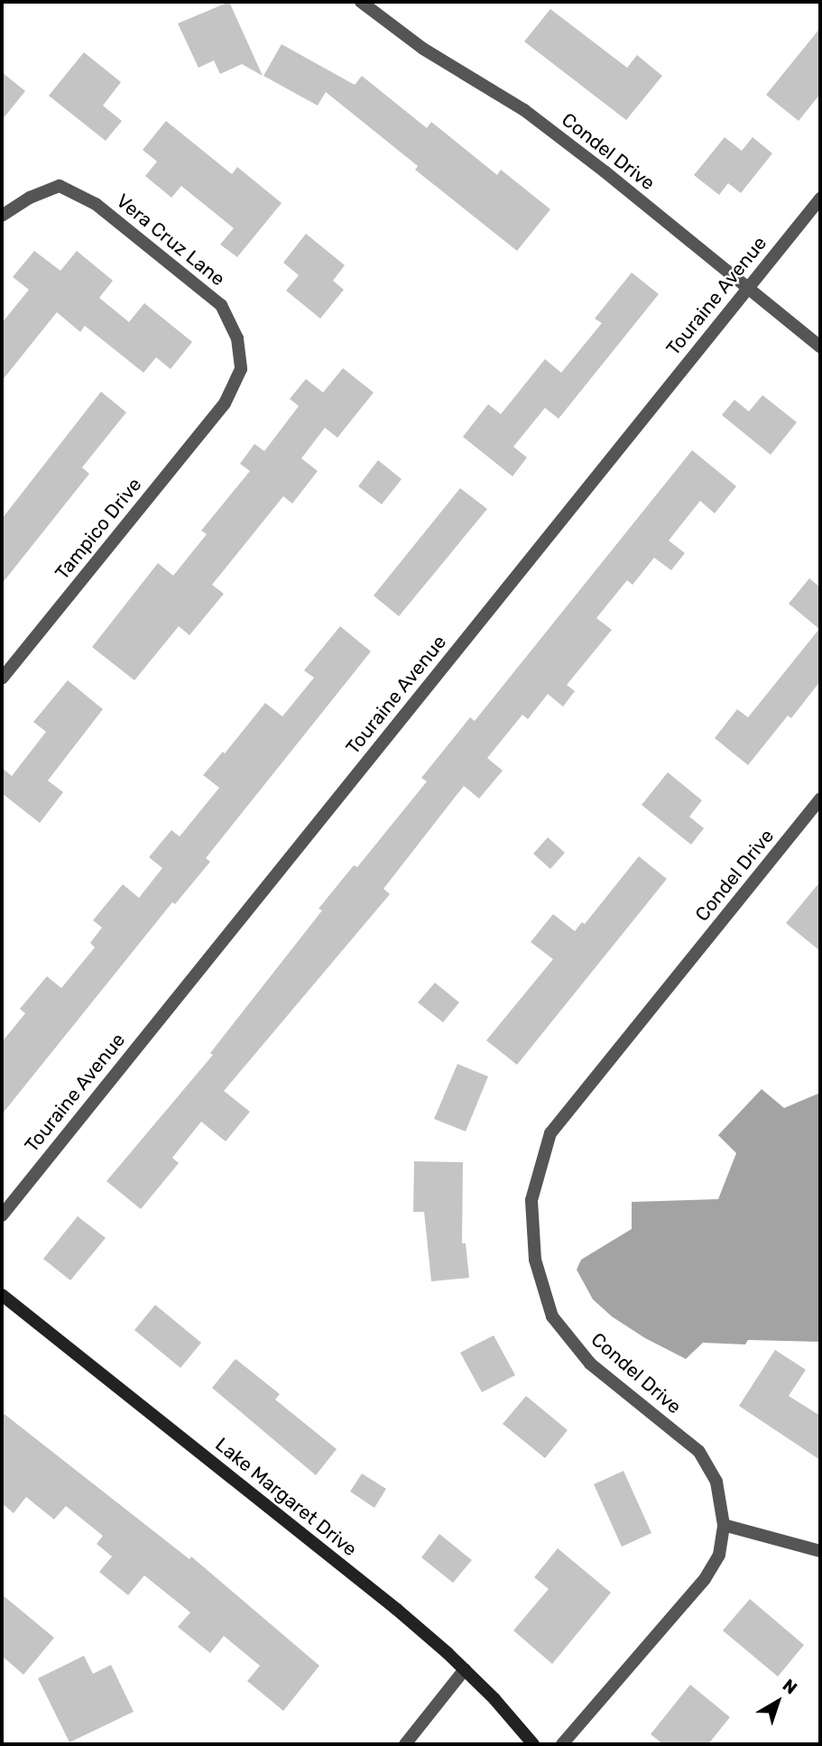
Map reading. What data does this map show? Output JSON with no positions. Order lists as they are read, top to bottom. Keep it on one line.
{"streets":{"street":["Condel Drive","Vera Cruz Lane","Touraine Avenue","Tampico Drive","Lake Margaret Drive"]},"crossings":[["Condel Drive","Touraine Avenue"],["Vera Cruz Lane","Tampico Drive"]],"north":"top right"}
